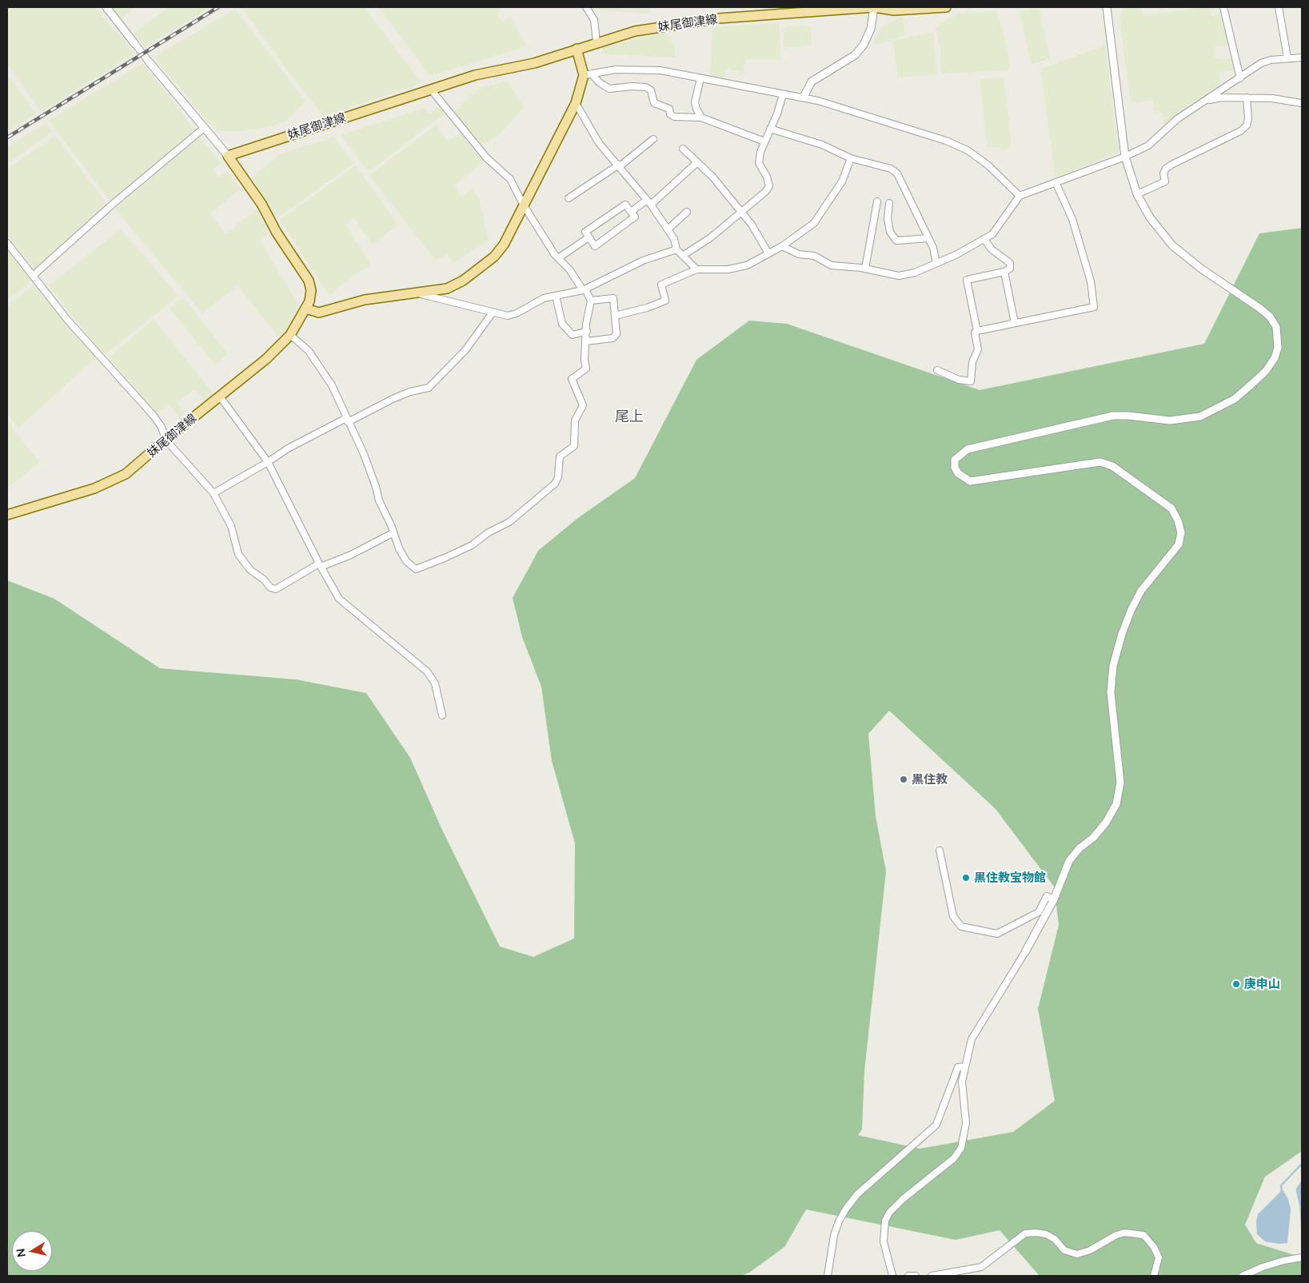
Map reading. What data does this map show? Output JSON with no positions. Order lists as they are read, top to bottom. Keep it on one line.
{"streets":{"main road":["妹尾御津線"]},"districts":["尾上"],"places":["黒住教","黒住教宝物館","庚申山"],"north":"left"}
